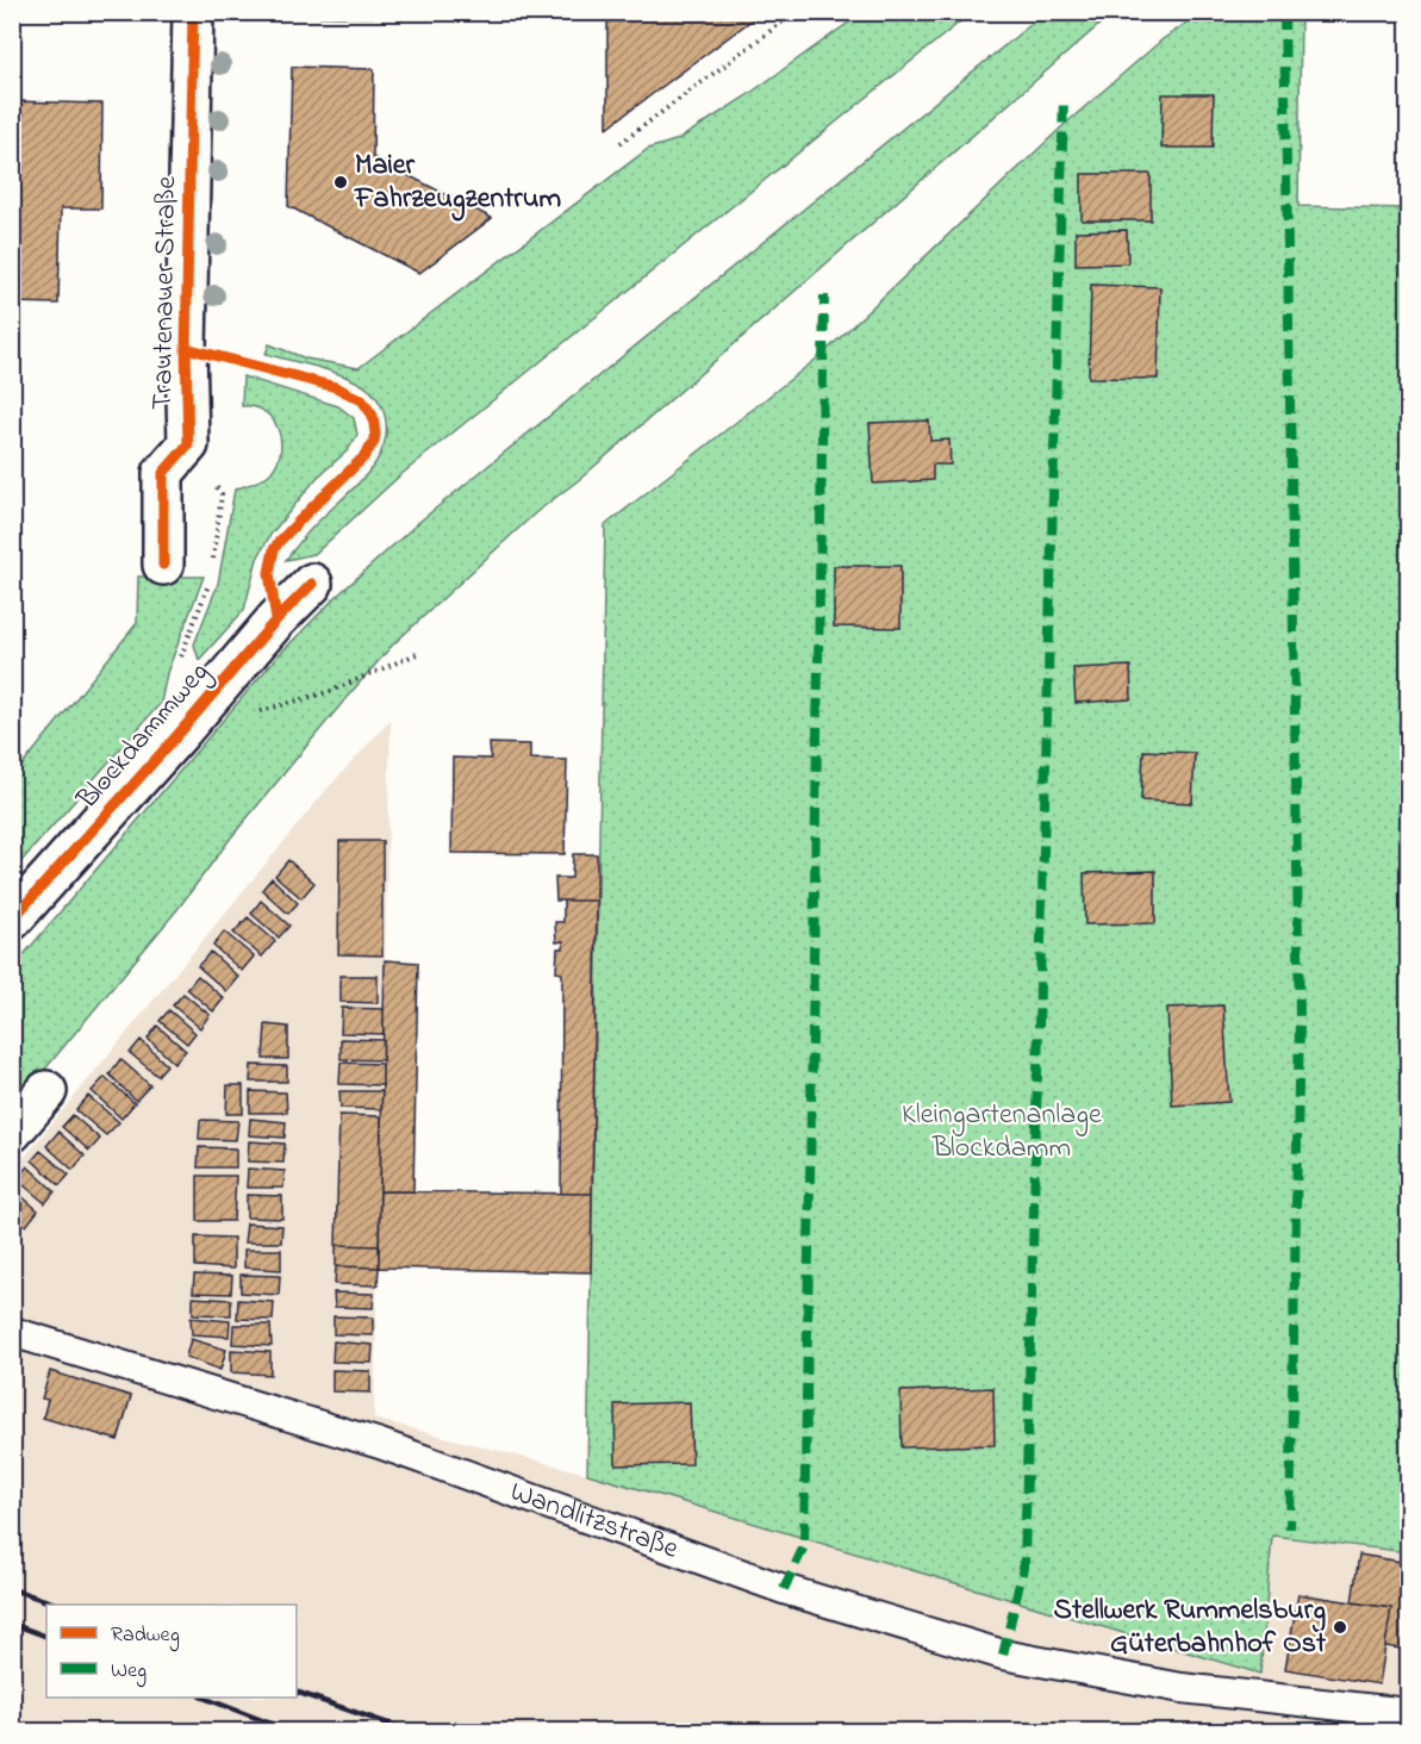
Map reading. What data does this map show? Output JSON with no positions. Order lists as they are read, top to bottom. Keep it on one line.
{"streets":{"street":["Trautenauer Straße","Blockdammweg"],"lane":["Wandlitzstraße"]},"parks":["Kleingartenanlage Blockdamm"],"places":["Maier Fahrzeugzentrum","Stellwerk Rummelsburg Güterbahnhof Ost"],"legend":["Radweg","Weg"]}
